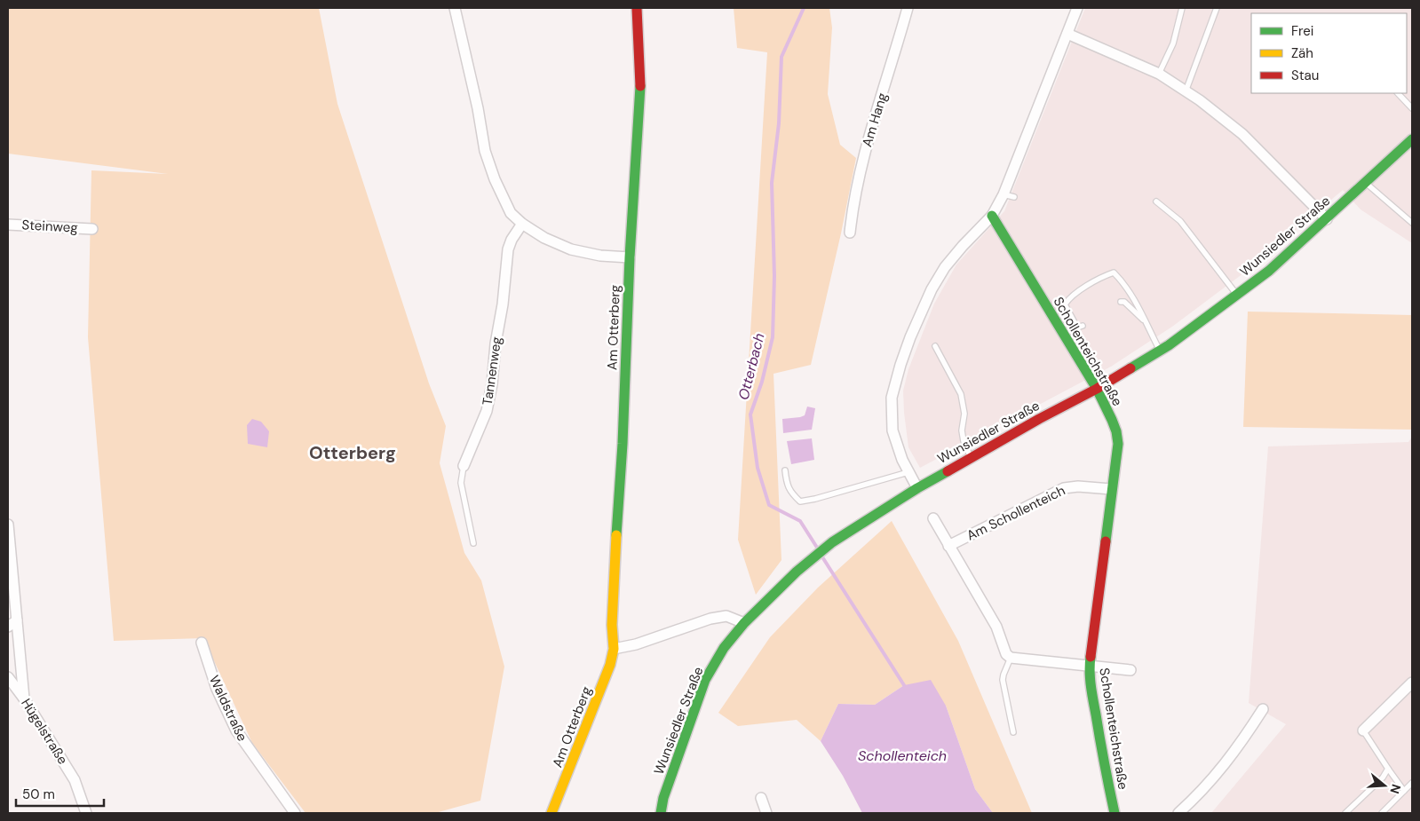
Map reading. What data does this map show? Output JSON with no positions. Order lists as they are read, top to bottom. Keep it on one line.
{"streets":{"street":["Am Hang","Steinweg","Wunsiedler Straße","Am Otterberg","Schollenteichstraße","Tannenweg","Am Schollenteich","Waldstraße","Hügelstraße"]},"crossings":[["Wunsiedler Straße","Schollenteichstraße"],["Schollenteichstraße","Am Schollenteich"]],"districts":["Otterberg"],"water":["Otterbach","Schollenteich"],"legend":["Frei","Zäh","Stau"],"scale_bar":"50 m","north":"right"}
